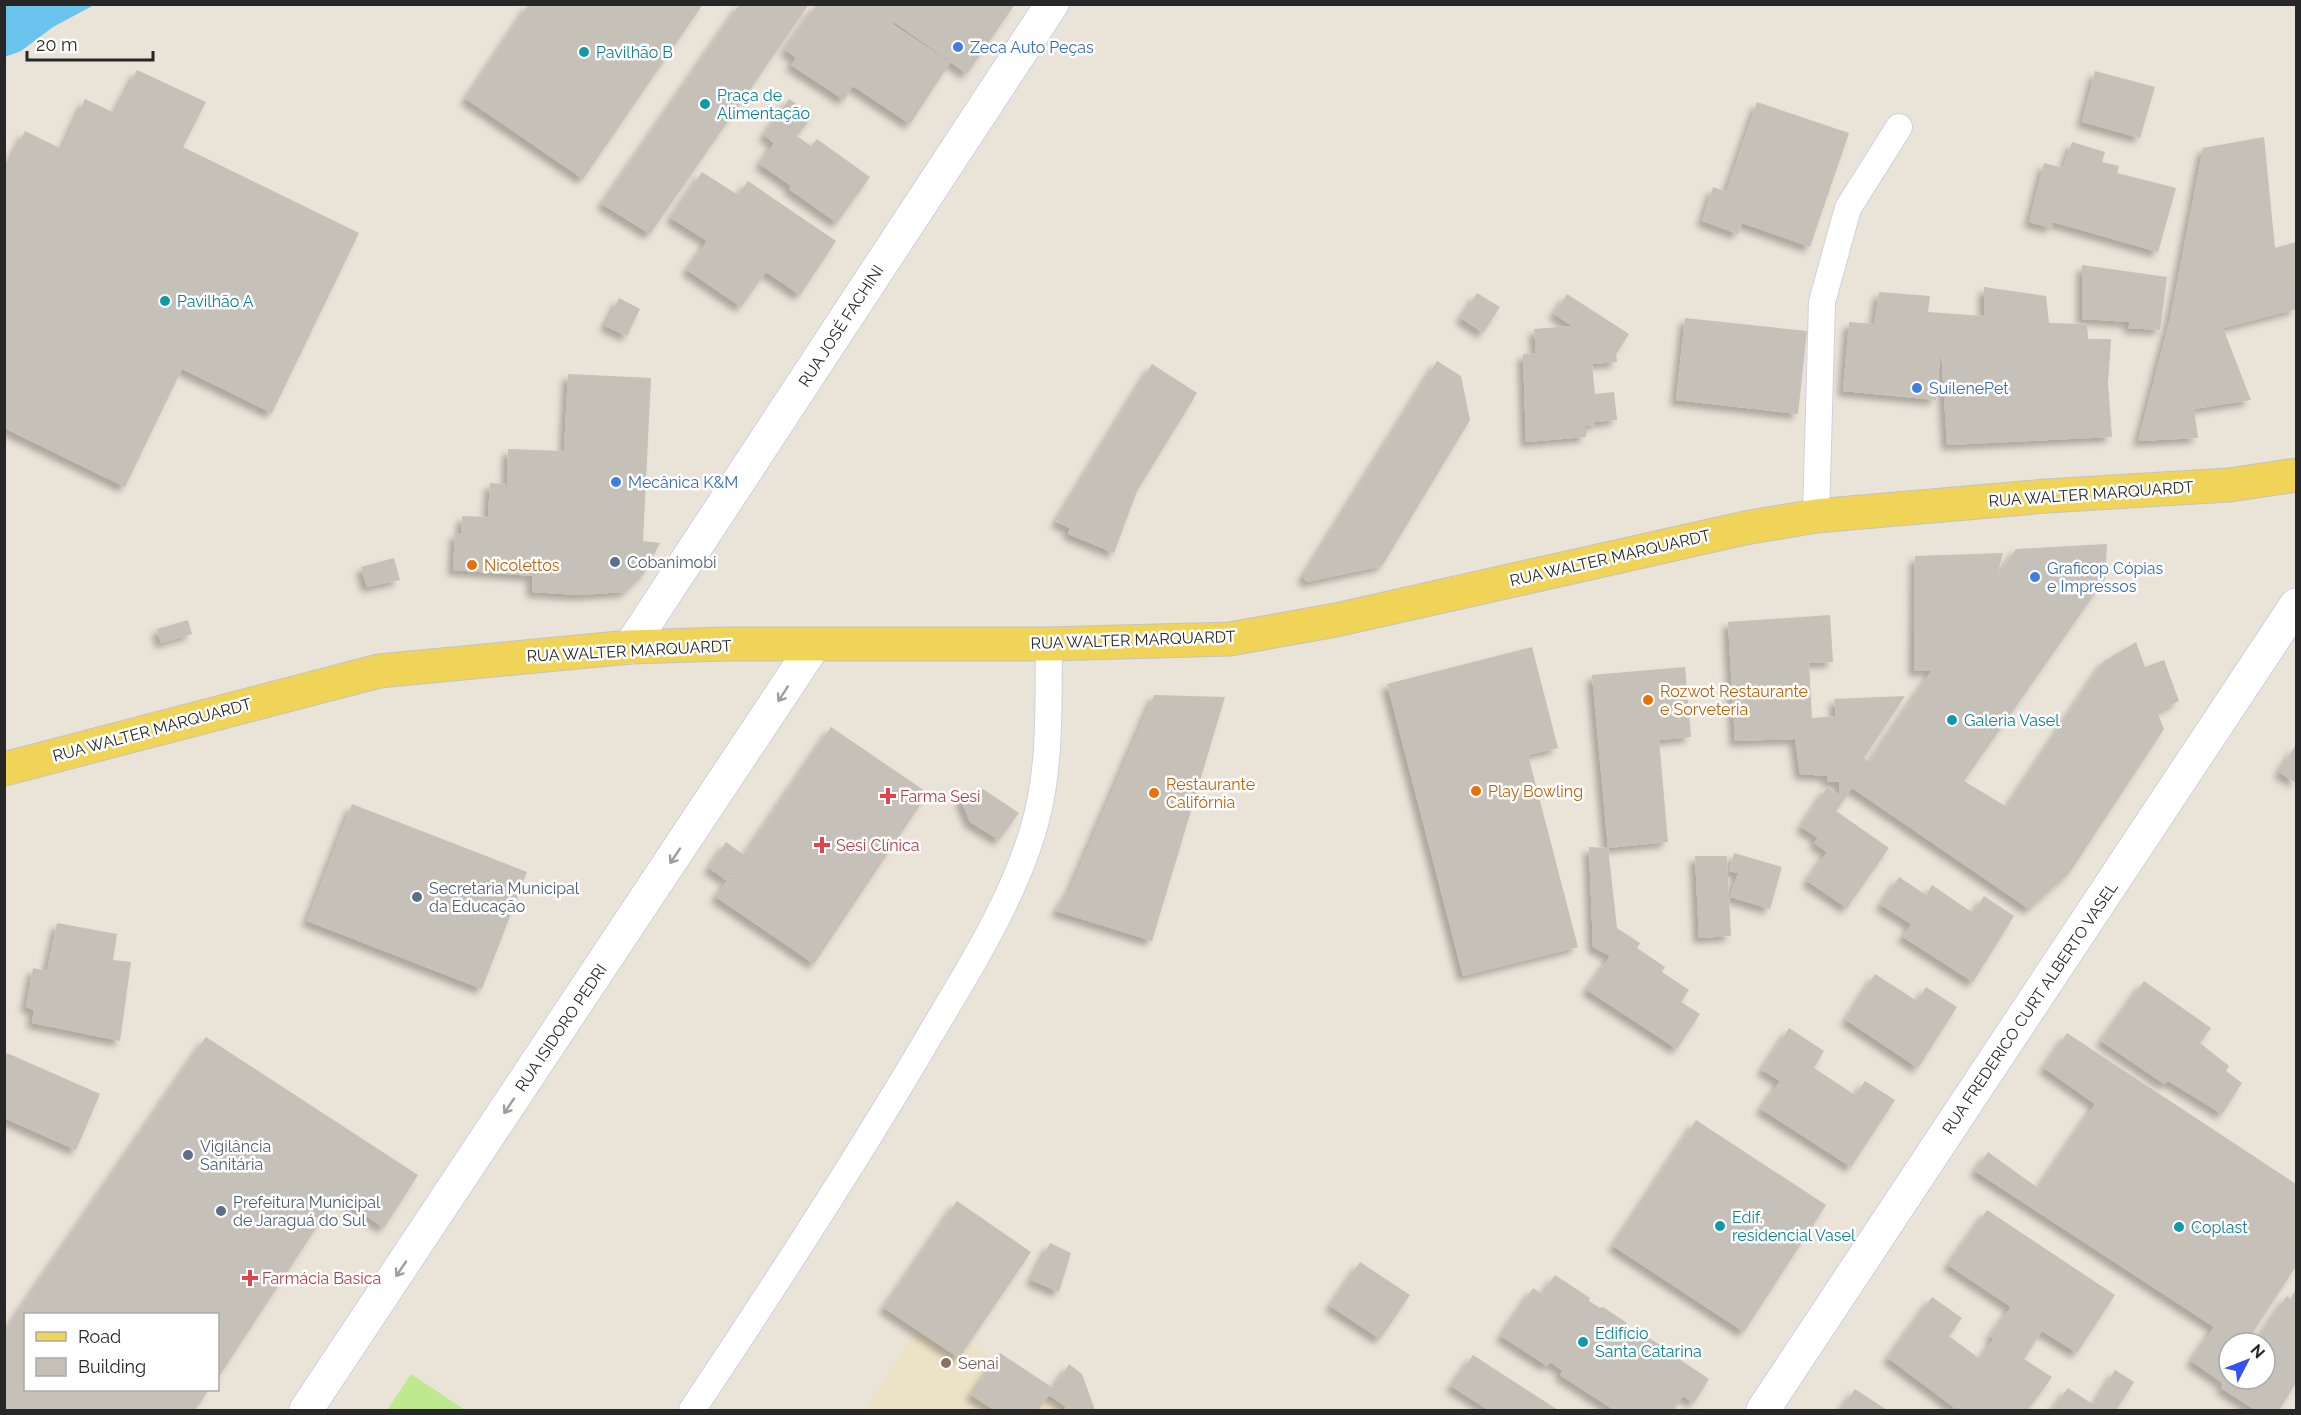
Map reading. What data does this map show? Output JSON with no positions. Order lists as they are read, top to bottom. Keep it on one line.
{"streets":{"main road":["RUA WALTER MARQUARDT"],"street":["RUA JOSÉ FACHINI","RUA FREDERICO CURT ALBERTO VASEL","RUA ISIDORO PEDRI"]},"crossings":[["RUA JOSÉ FACHINI","RUA WALTER MARQUARDT"],["RUA WALTER MARQUARDT","RUA ISIDORO PEDRI"]],"one_way":["RUA ISIDORO PEDRI"],"places":{"other":["Zeca Auto Peças","Pavilhão B","Praça de Alimentação","Pavilhão A","SuilenePet","Mecânica K&M","Cobanimobi","Nicolettos","Graficop Cópias e Impressos","Rozwot Restaurante e Sorveteria","Galeria Vasel","Play Bowling","Restaurante Califórnia","Secretaria Municipal da Educação","Vigilância Sanitária","Prefeitura Municipal de Jaraguá do Sul","Edif. residencial Vasel","Coplast","Edifício Santa Catarina","Senai"],"health":["Farma Sesi","Sesi Clínica","Farmácia Basica"]},"legend":["Road","Building"],"scale_bar":"20 m","north":"top right"}
